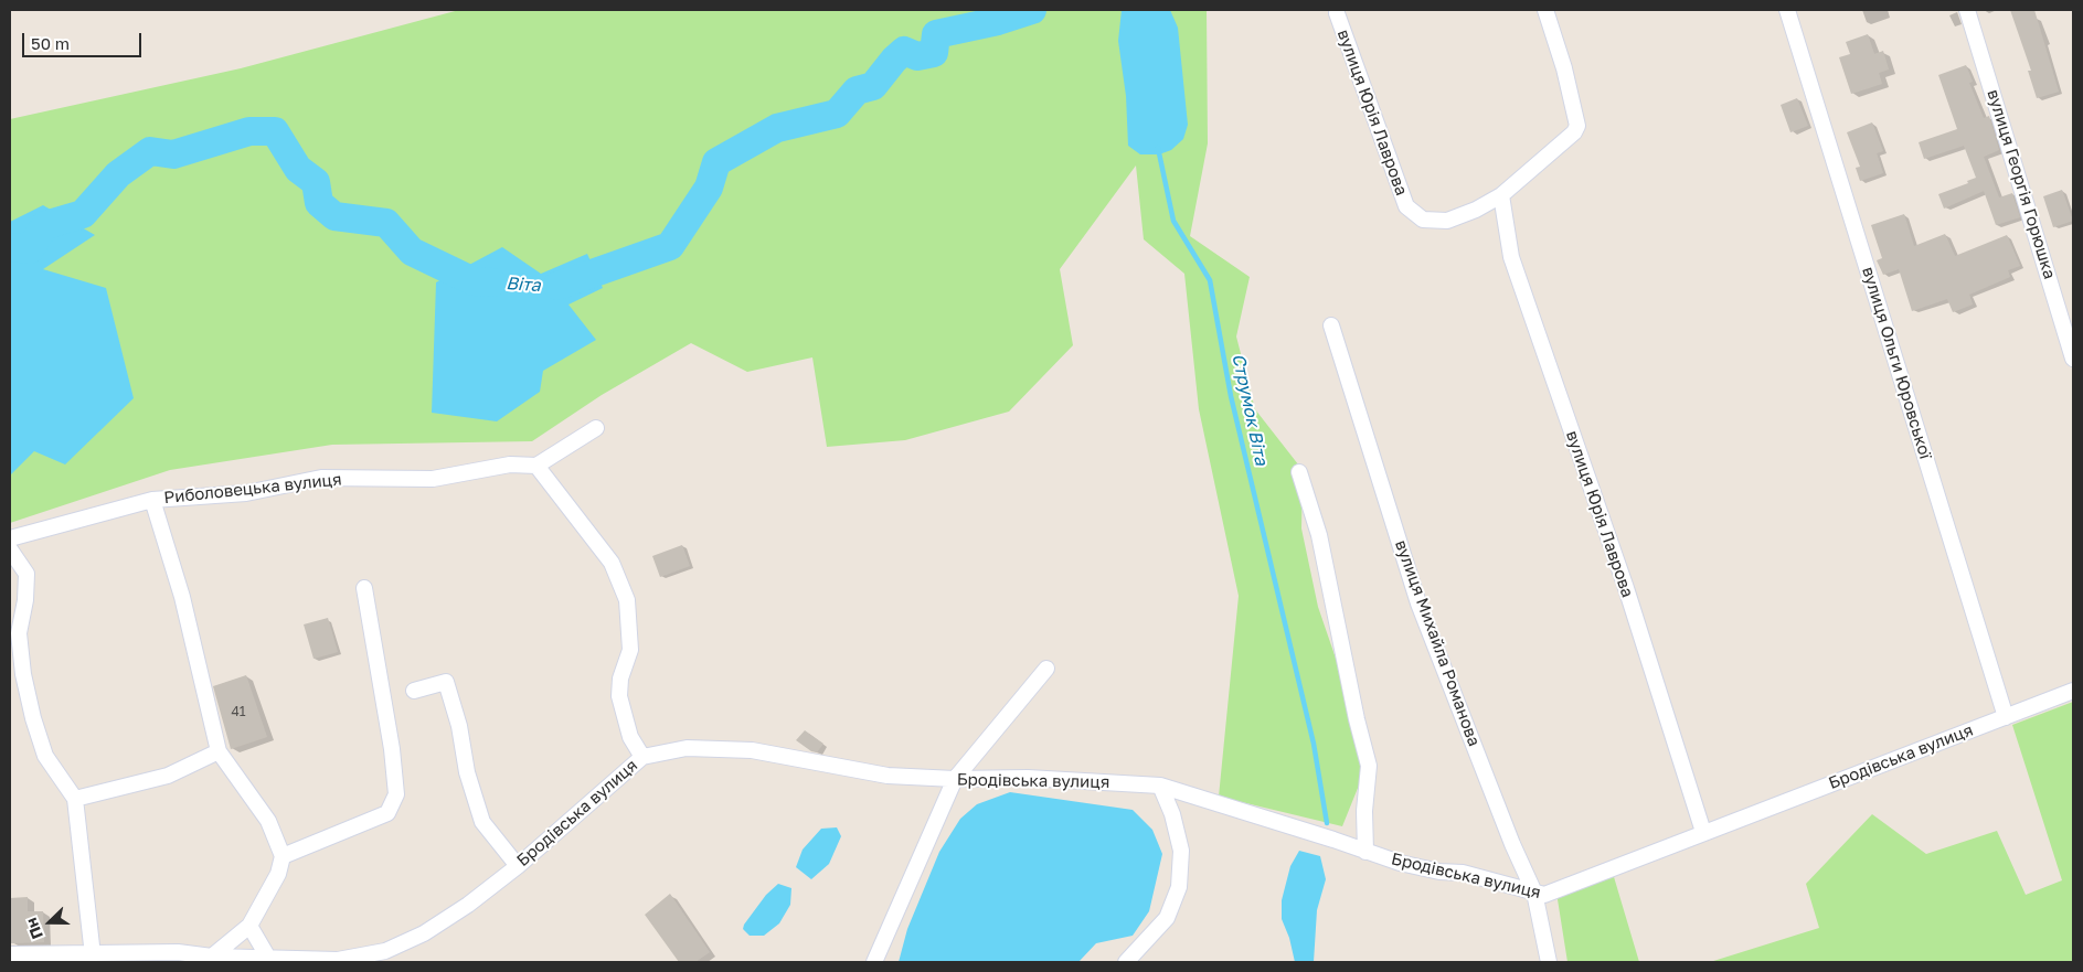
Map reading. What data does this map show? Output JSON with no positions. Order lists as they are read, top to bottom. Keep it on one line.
{"streets":{"street":["вулиця Юрія Лаврова","вулиця Георгія Горюшка","вулиця Ольги Юровської","Риболовецька вулиця","вулиця Михайла Романова","Бродівська вулиця"]},"crossings":[["вулиця Юрія Лаврова","Бродівська вулиця"],["вулиця Ольги Юровської","Бродівська вулиця"],["вулиця Михайла Романова","Бродівська вулиця"]],"water":["Віта","Струмок Віта"],"house_numbers":["41"],"scale_bar":"50 m","north":"left"}
